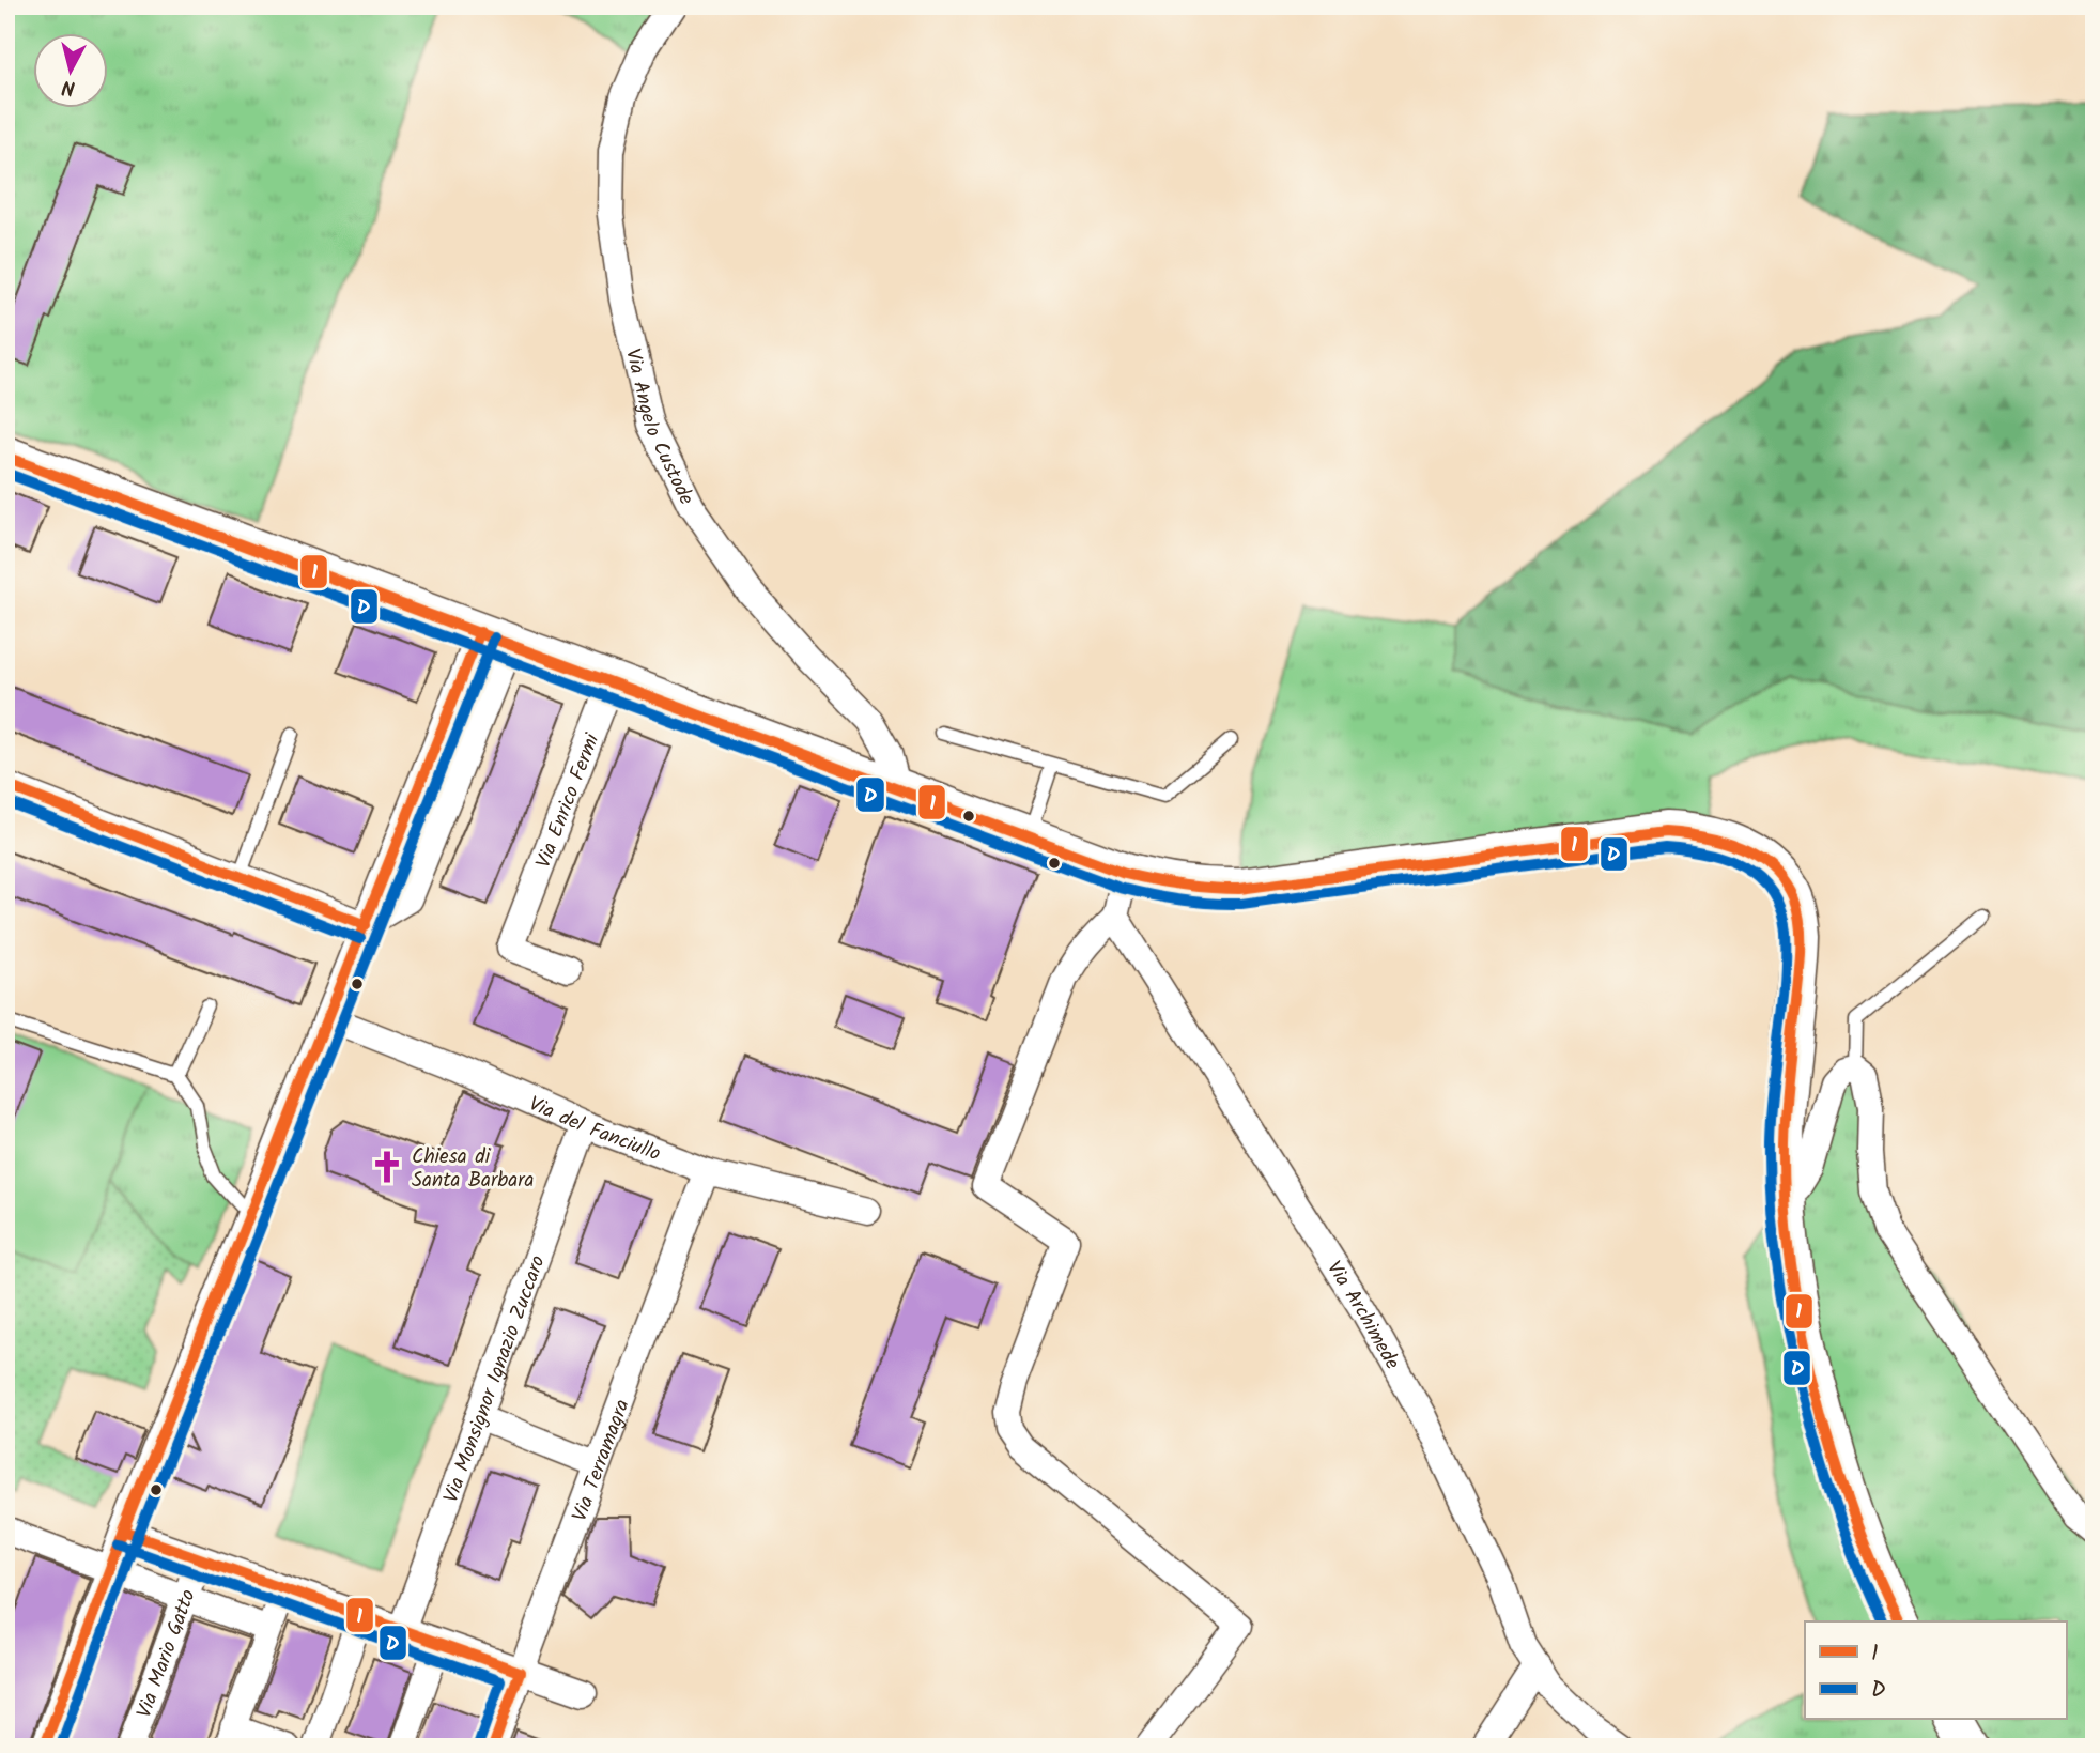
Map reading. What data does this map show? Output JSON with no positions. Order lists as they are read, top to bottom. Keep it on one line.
{"streets":{"street":["Via Angelo Custode","Via Enrico Fermi","Via del Fanciullo","Via Archimede","Via Monsignor Ignazio Zuccaro","Via Terramagra","Via Mario Gatto"]},"crossings":[["Via del Fanciullo","Via Monsignor Ignazio Zuccaro"],["Via del Fanciullo","Via Terramagra"]],"places":{"church":["Chiesa di Santa Barbara"]},"lines":["transit line 1","transit line D"],"legend":["1","D"],"north":"bottom"}
